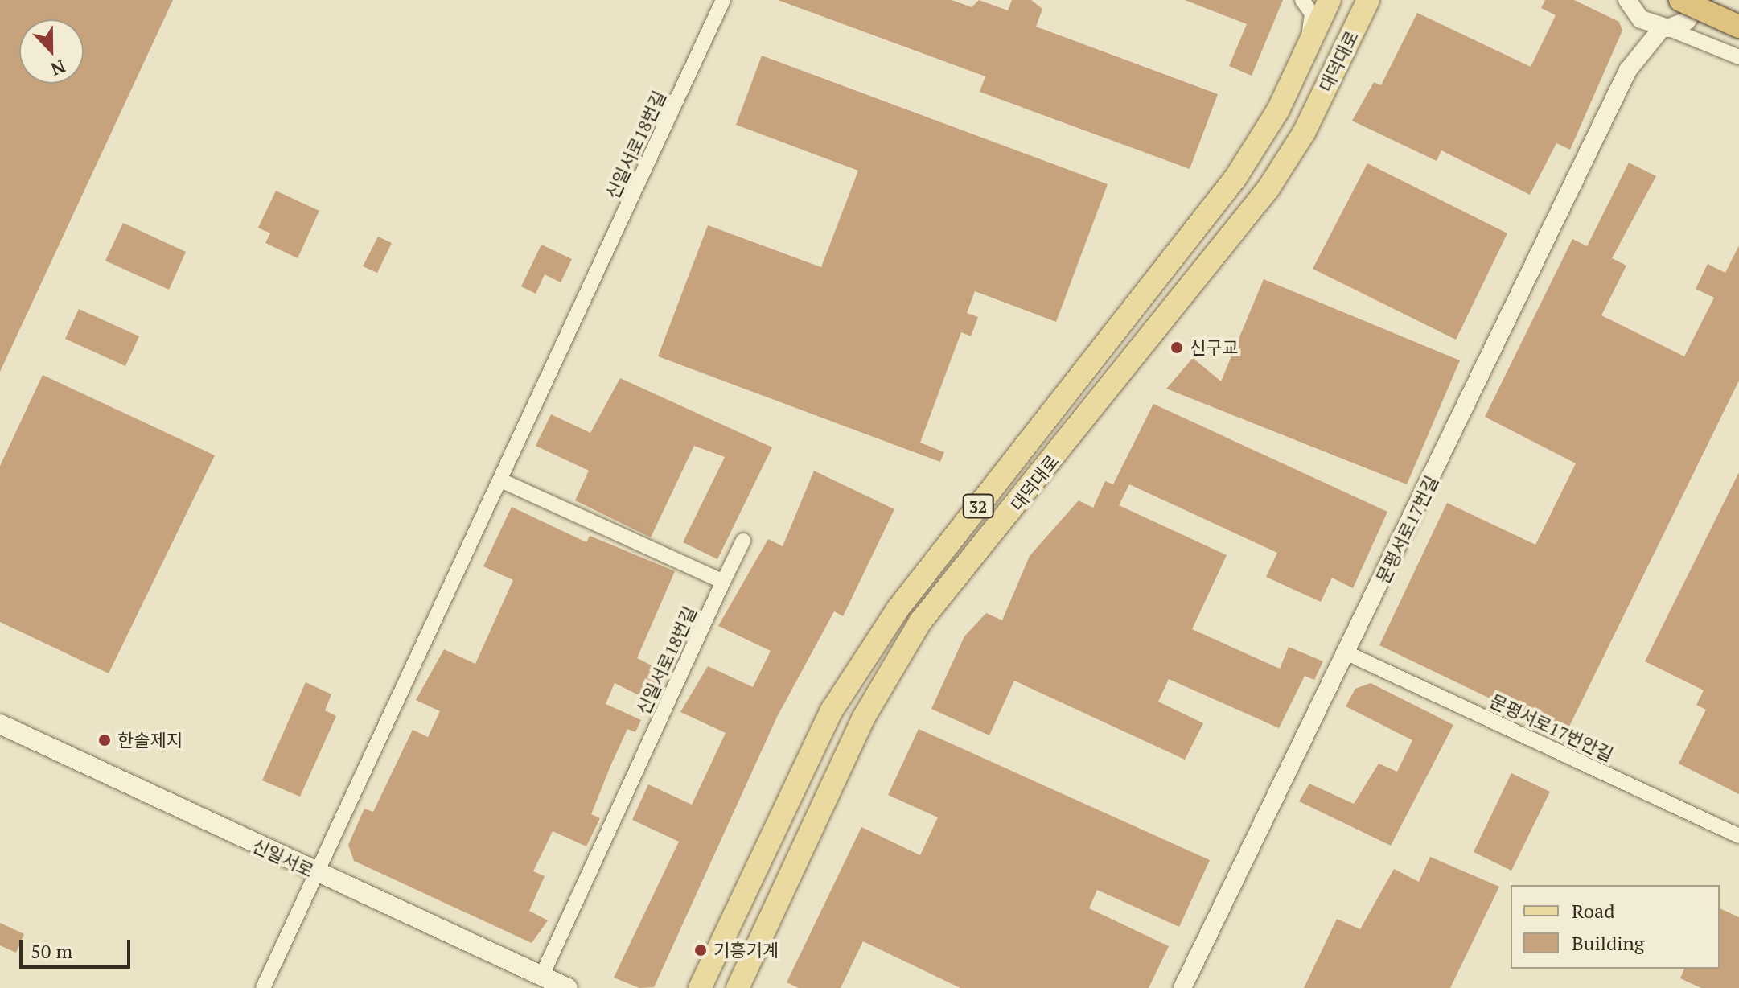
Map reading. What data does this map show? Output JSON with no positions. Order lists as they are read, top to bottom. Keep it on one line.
{"streets":{"main road":["대덕대로","32","신일서로"],"street":["신일서로18번길","문평서로17번길","문평서로17번안길"]},"crossings":[["신일서로18번길","신일서로"],["문평서로17번길","문평서로17번안길"]],"places":["신구교","한솔제지","기흥기계"],"legend":["Road","Building"],"scale_bar":"50 m","north":"bottom"}
